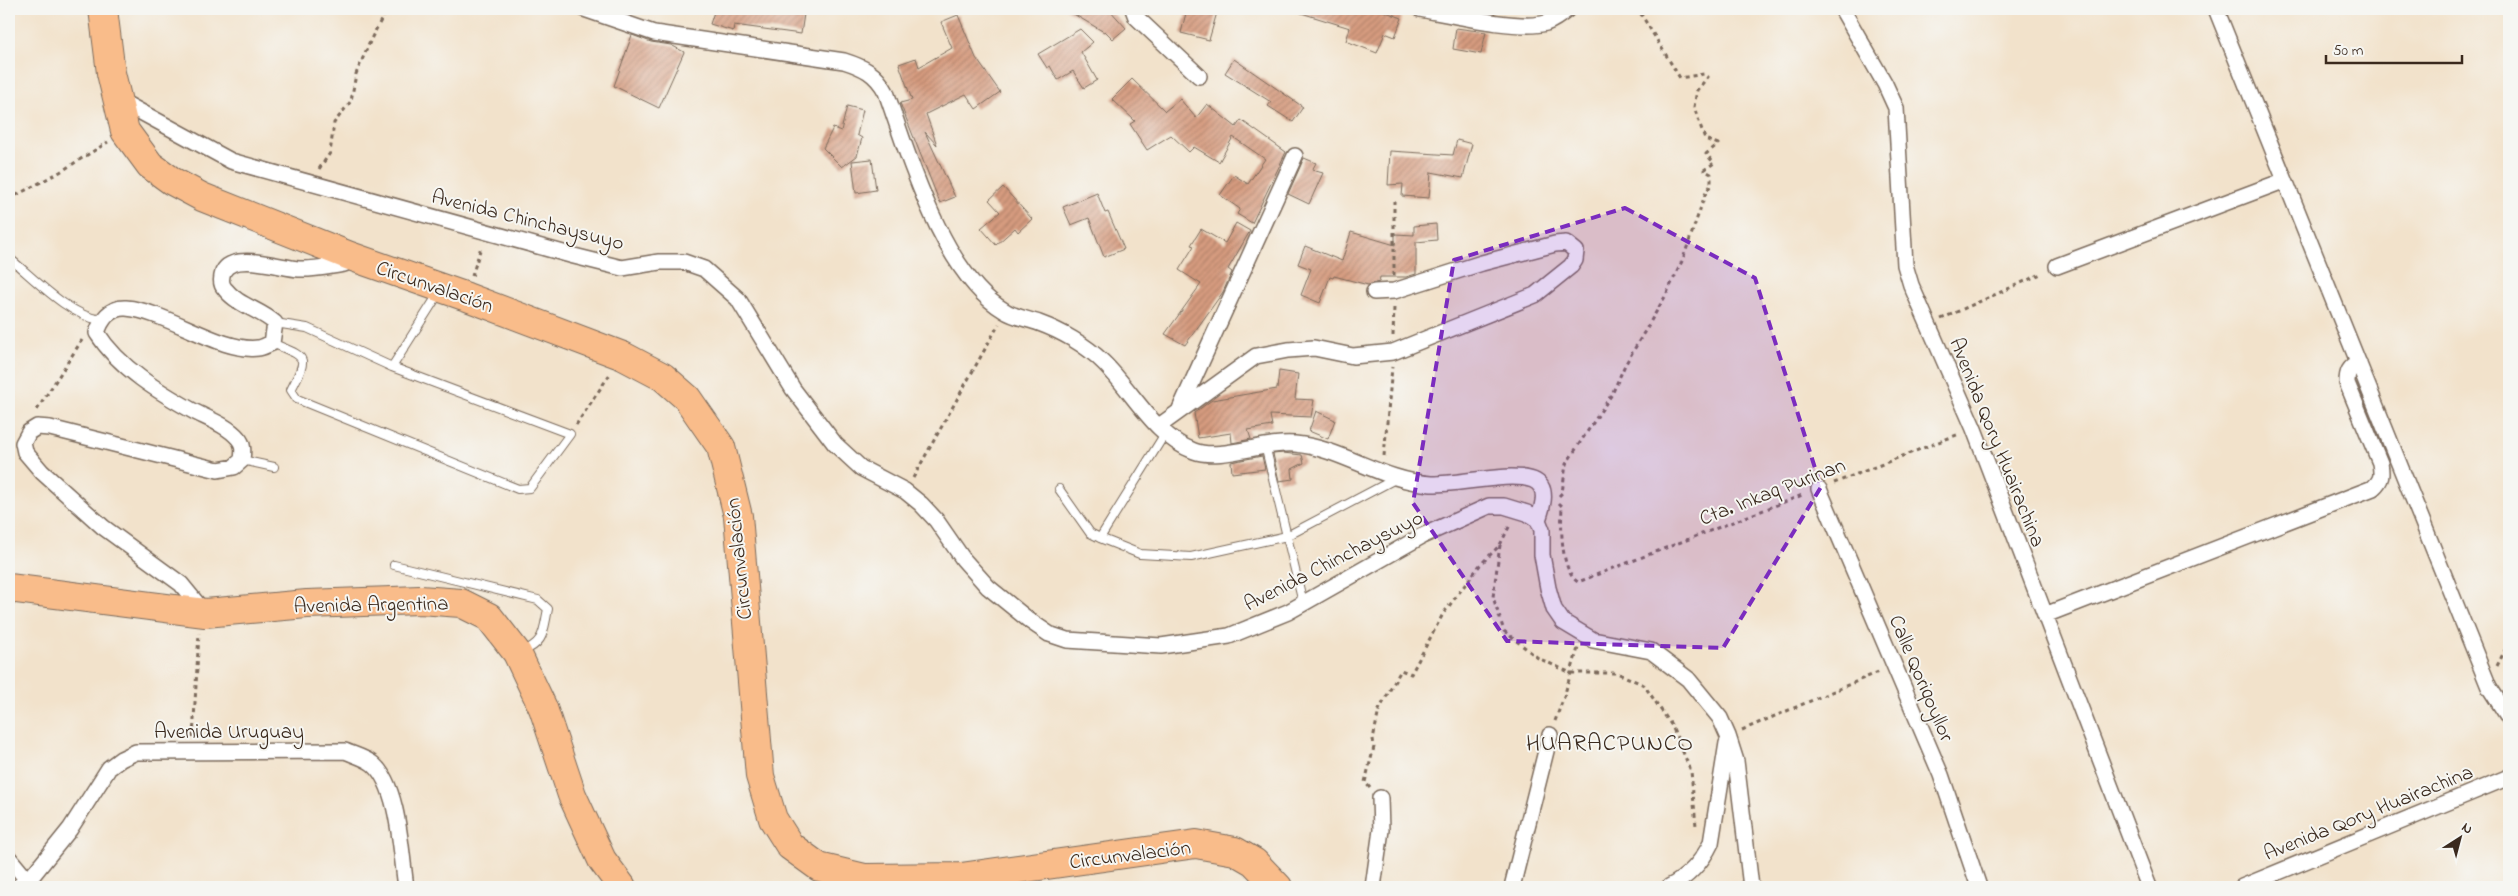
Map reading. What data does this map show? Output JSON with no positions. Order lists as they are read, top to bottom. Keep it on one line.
{"streets":{"highway":["Circunvalación","Avenida Argentina"],"street":["Avenida Chinchaysuyo","Avenida Qory Huairachina","Calle Qoriqoyllor","Avenida Uruguay"],"path":["Cta. Inkaq Purinan"]},"crossings":[["Avenida Chinchaysuyo","Circunvalación"],["Avenida Qory Huairachina","Cta. Inkaq Purinan"],["Cta. Inkaq Purinan","Calle Qoriqoyllor"]],"districts":["HUARACPUNCO"],"scale_bar":"50 m","north":"top right"}
